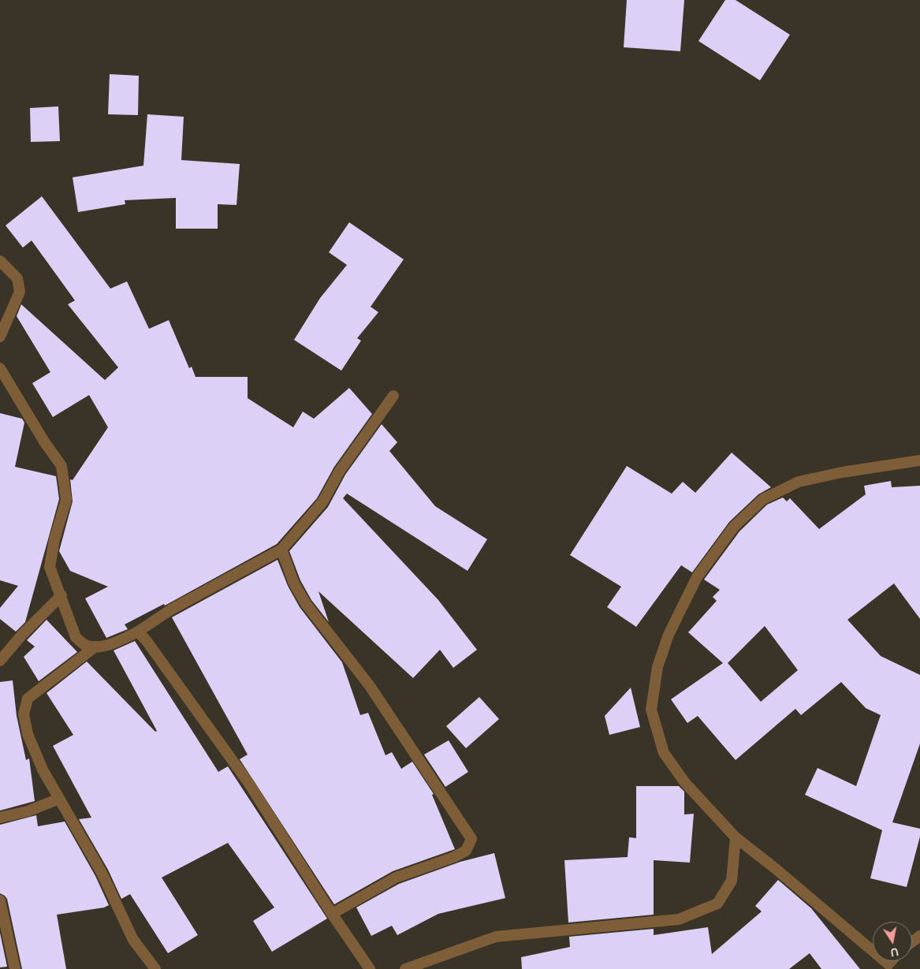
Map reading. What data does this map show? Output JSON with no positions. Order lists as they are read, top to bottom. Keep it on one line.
{"north":"bottom"}
